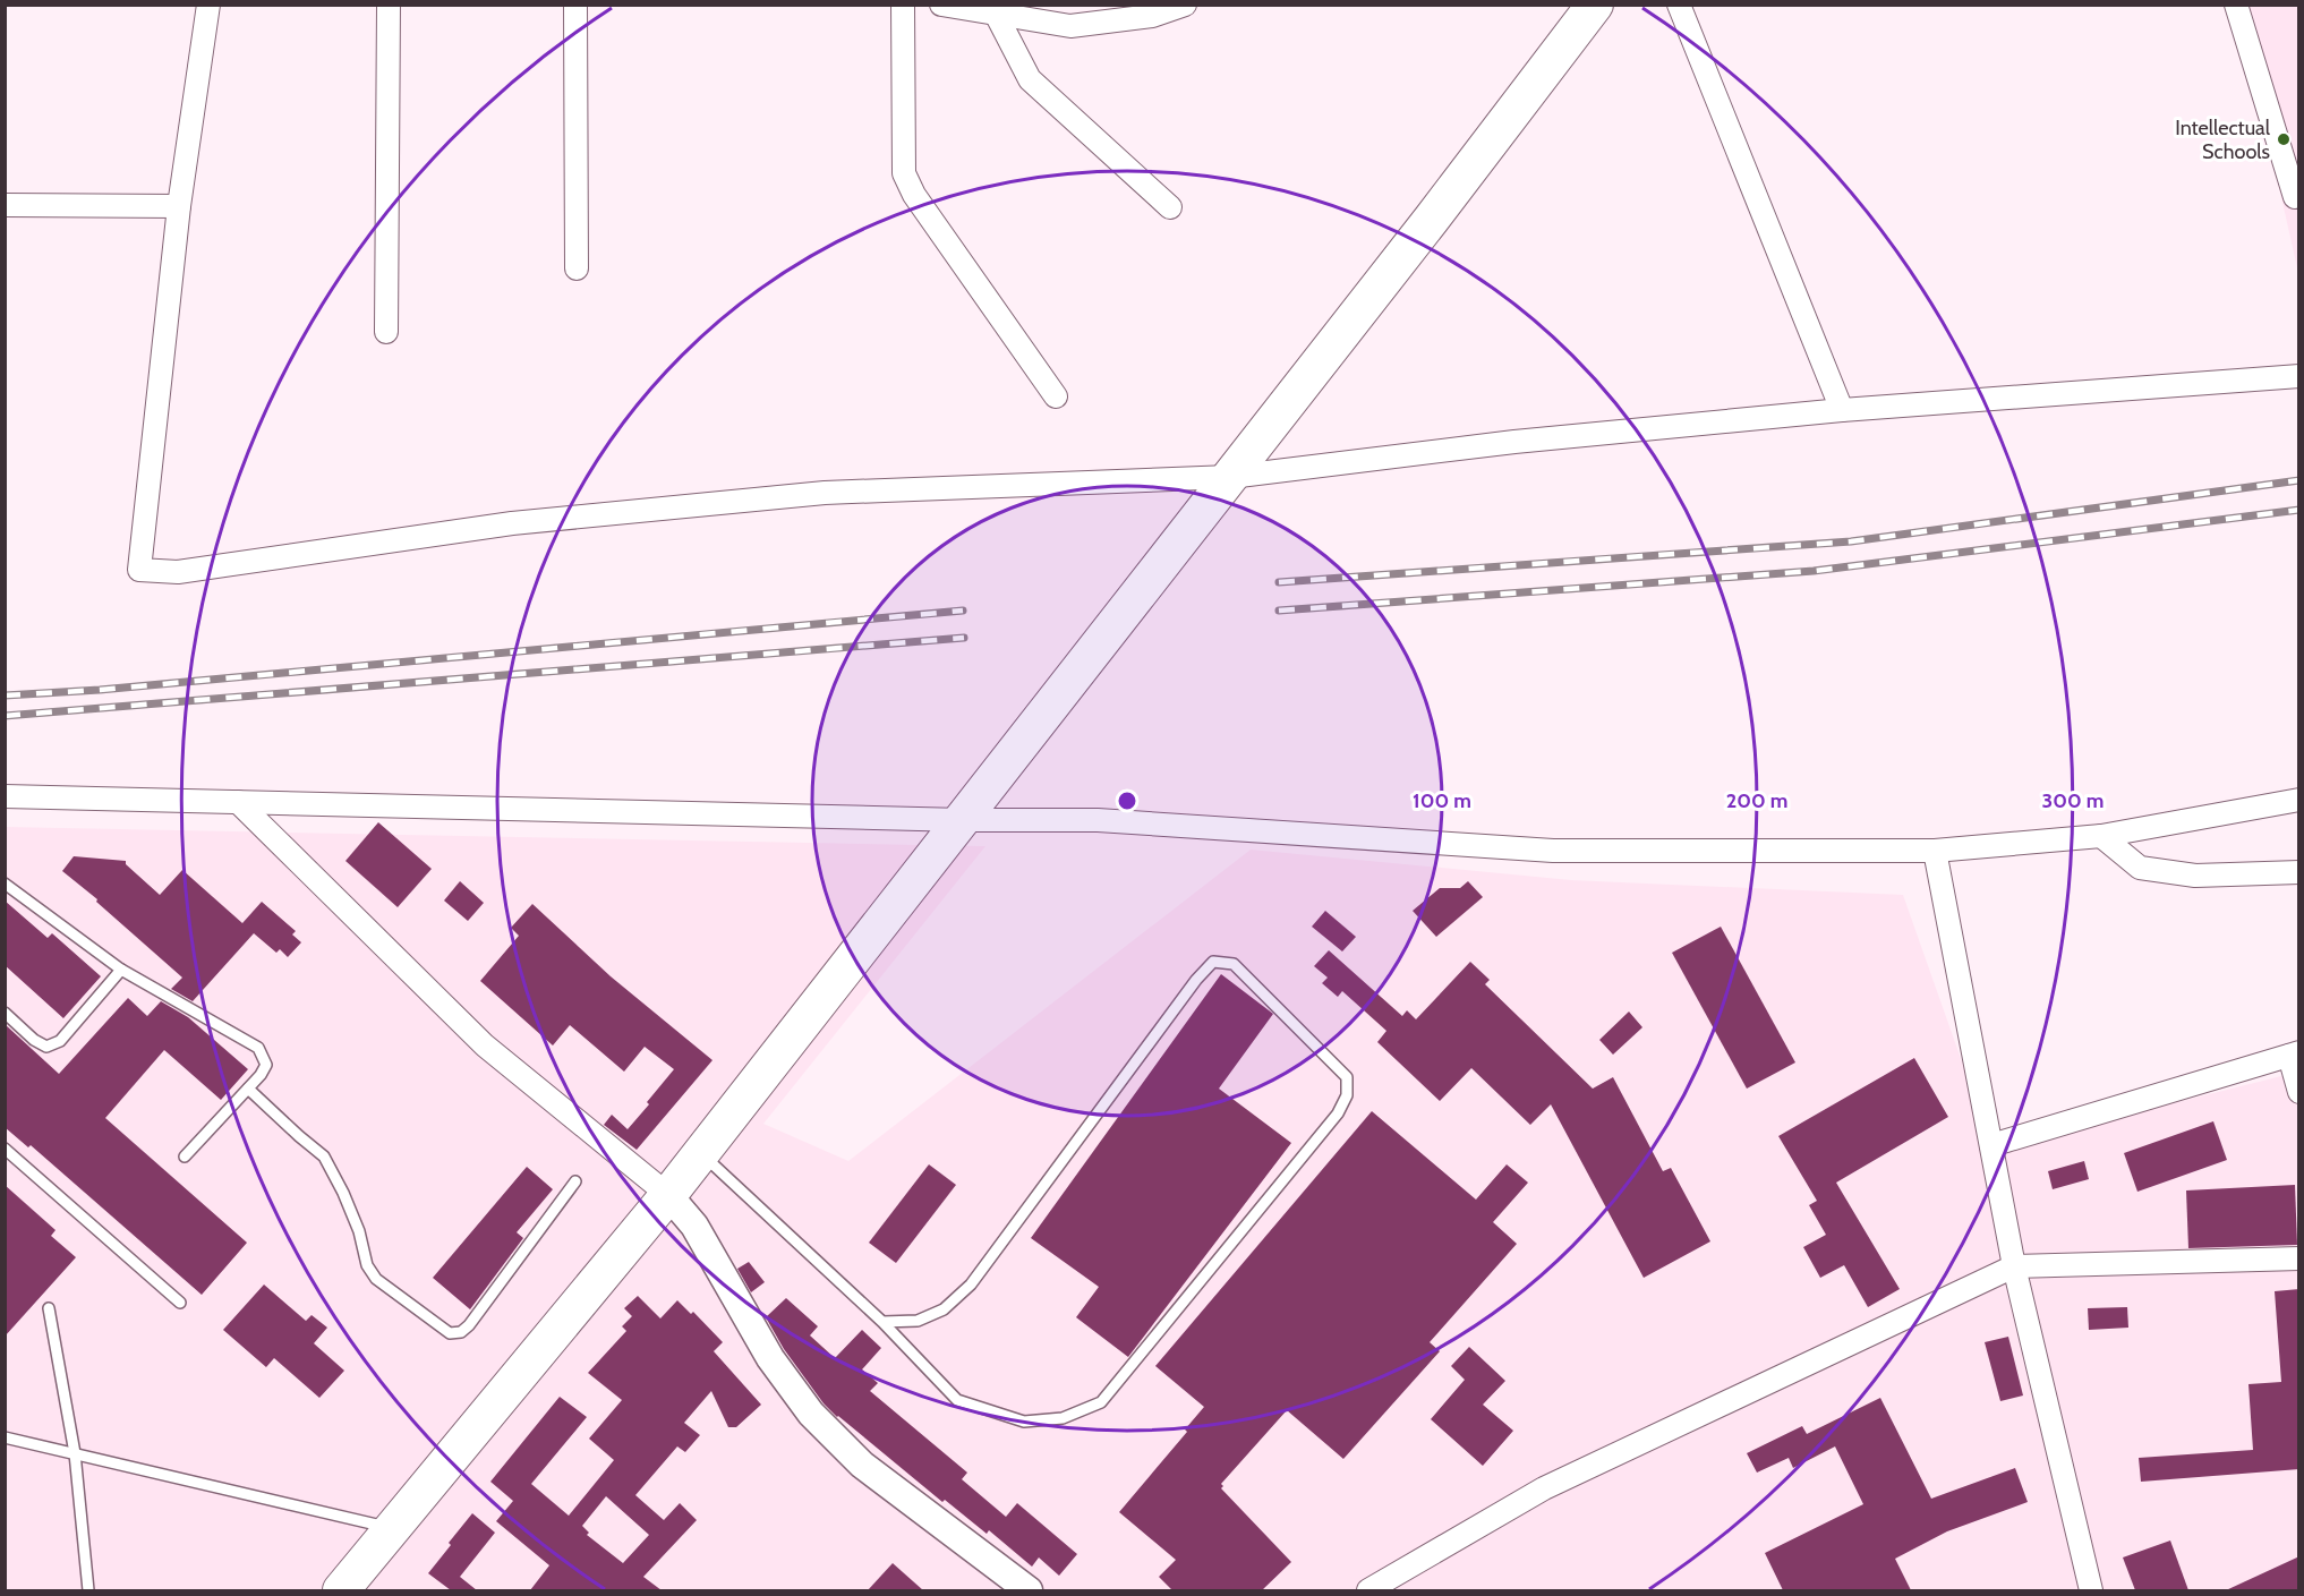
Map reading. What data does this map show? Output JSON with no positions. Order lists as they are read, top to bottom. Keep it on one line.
{"places":["Intellectual Schools"],"rings":["100 m","200 m","300 m"]}
